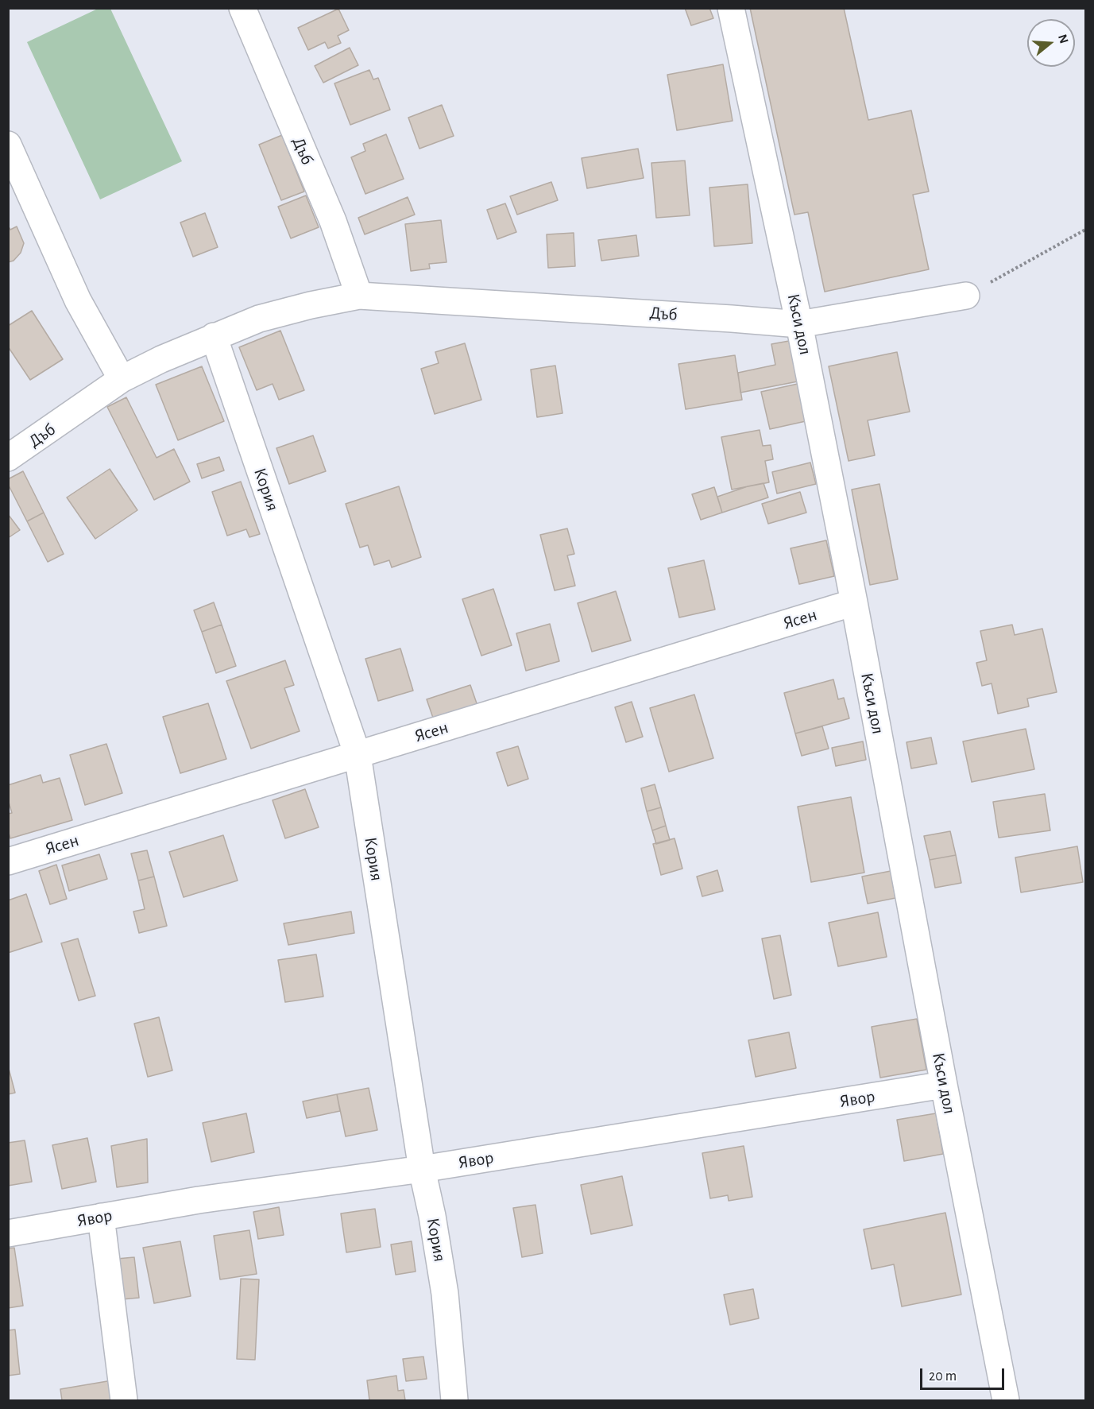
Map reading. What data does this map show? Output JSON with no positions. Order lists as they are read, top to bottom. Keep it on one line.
{"streets":{"street":["Дъб","Къси дол","Кория","Ясен","Явор"]},"crossings":[["Дъб","Къси дол"],["Дъб","Кория"],["Къси дол","Ясен"],["Къси дол","Явор"],["Кория","Ясен"],["Кория","Явор"]],"scale_bar":"20 m","north":"right"}
